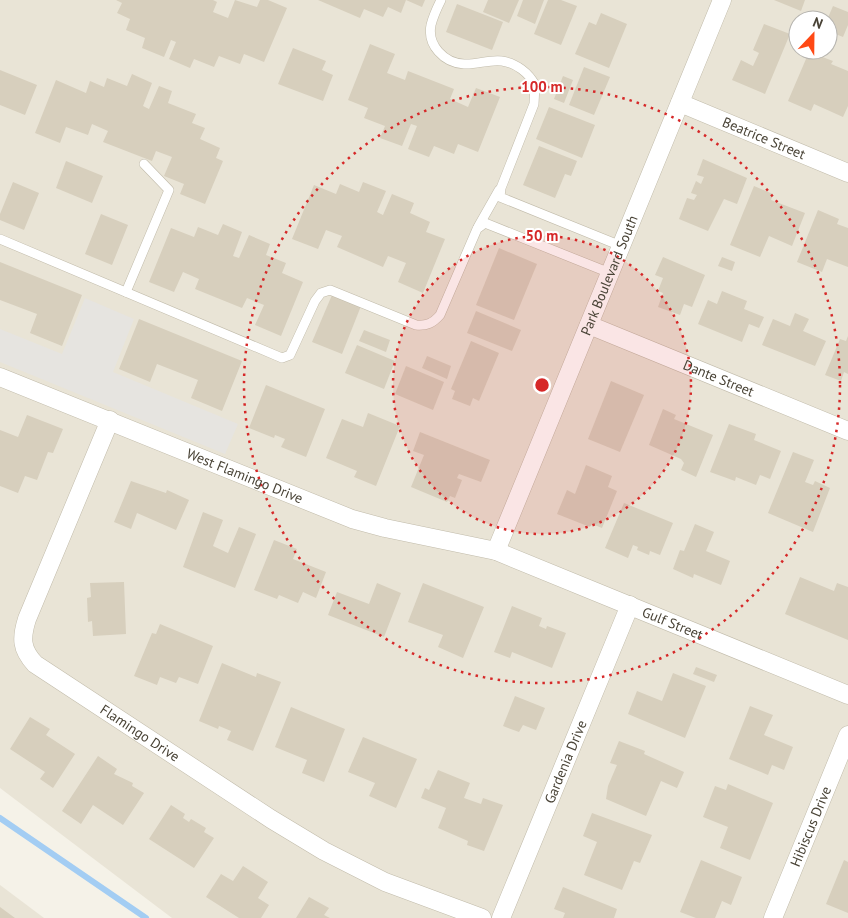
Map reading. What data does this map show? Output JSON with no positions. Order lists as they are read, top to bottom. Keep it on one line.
{"streets":{"street":["Beatrice Street","Park Boulevard South","Dante Street","West Flamingo Drive","Gulf Street","Flamingo Drive","Gardenia Drive","Hibiscus Drive"]},"crossings":[["Beatrice Street","Park Boulevard South"],["Park Boulevard South","Dante Street"],["Park Boulevard South","West Flamingo Drive"],["Park Boulevard South","Gulf Street"],["West Flamingo Drive","Gulf Street"],["West Flamingo Drive","Flamingo Drive"],["Gulf Street","Gardenia Drive"]],"north":"top","rings":["100 m","50 m"]}
